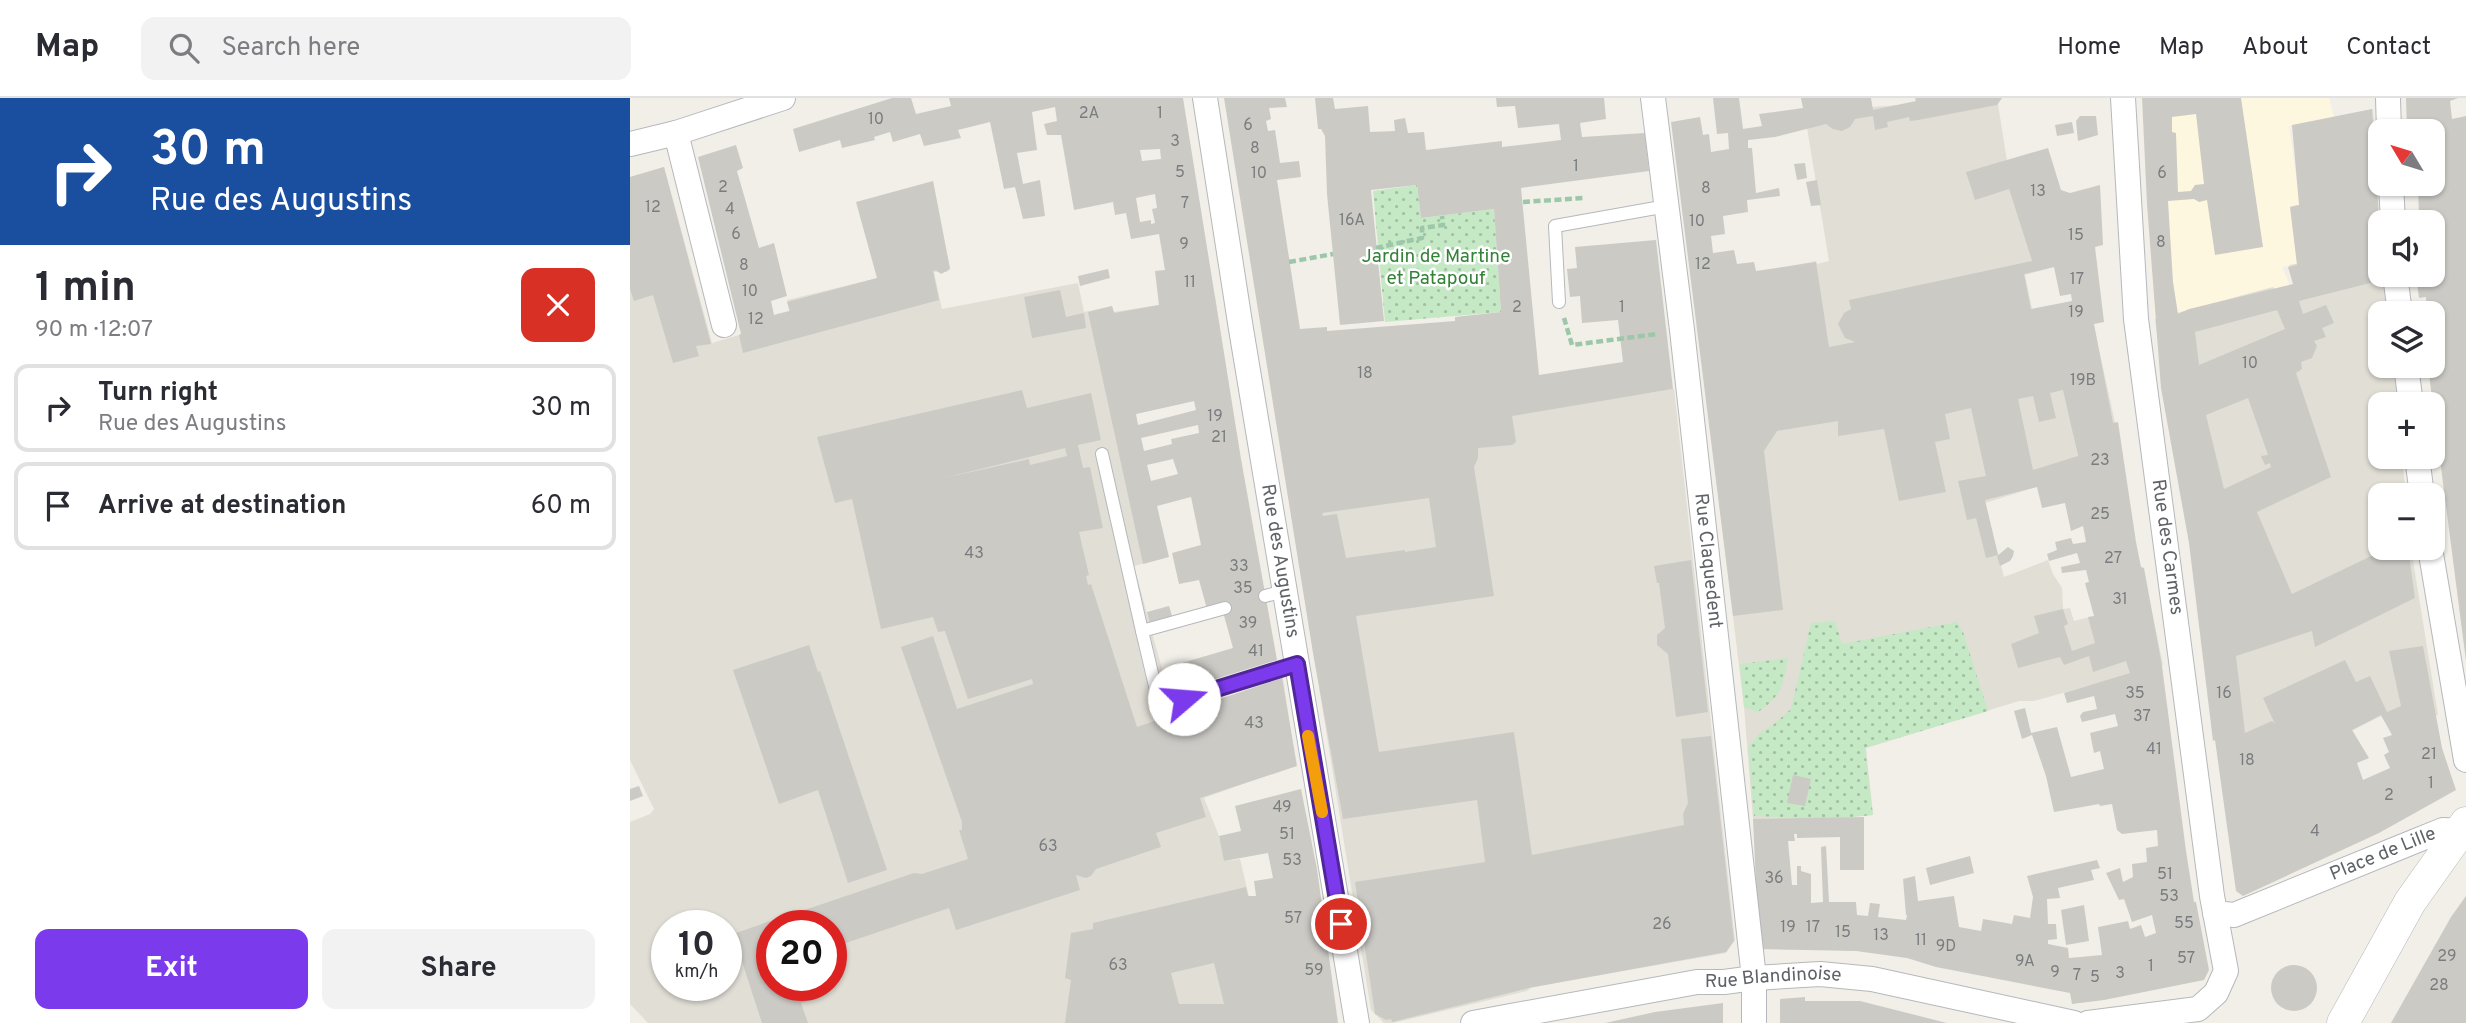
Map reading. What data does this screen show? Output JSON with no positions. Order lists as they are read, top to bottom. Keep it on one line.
{"streets":{"street":["Rue des Carmes","Rue Claquedent","Rue des Augustins","Place de Lille","Rue Blandinoise"]},"crossings":[["Rue des Carmes","Place de Lille"],["Rue Claquedent","Rue Blandinoise"]],"parks":["Jardin de Martine et Patapouf"],"house_numbers":["2A","1","10","6","3","8","1","5","10","6","2","8","13","7","12","4","16A","10","6","15","8","9","12","8","17","11","10","2","1","19","12","10","18","19B","19","21","23","25","43","27","33","35","31","39","41","35","16","37","43","41","21","18","1","2","49","4","51","63","53","51","36","53","57","55","26","19","17","15","13","11","9D","29","57","9A","63","1","59","9","3","7","5","28"],"north":"top left","page":{"header":"Map","search":"Search here","nav":["Home","Map","About","Contact"],"turn":["30 m","Rue des Augustins"],"map_buttons":["+","−"],"heading":["1 min","90 m · 12:07"],"list":[{"name":"Turn right","note":"Rue des Augustins","value":"30 m"},{"name":"Arrive at destination","value":"60 m"}],"speed":"10 km/h","limit":"20","buttons":["Exit","Share"]}}
